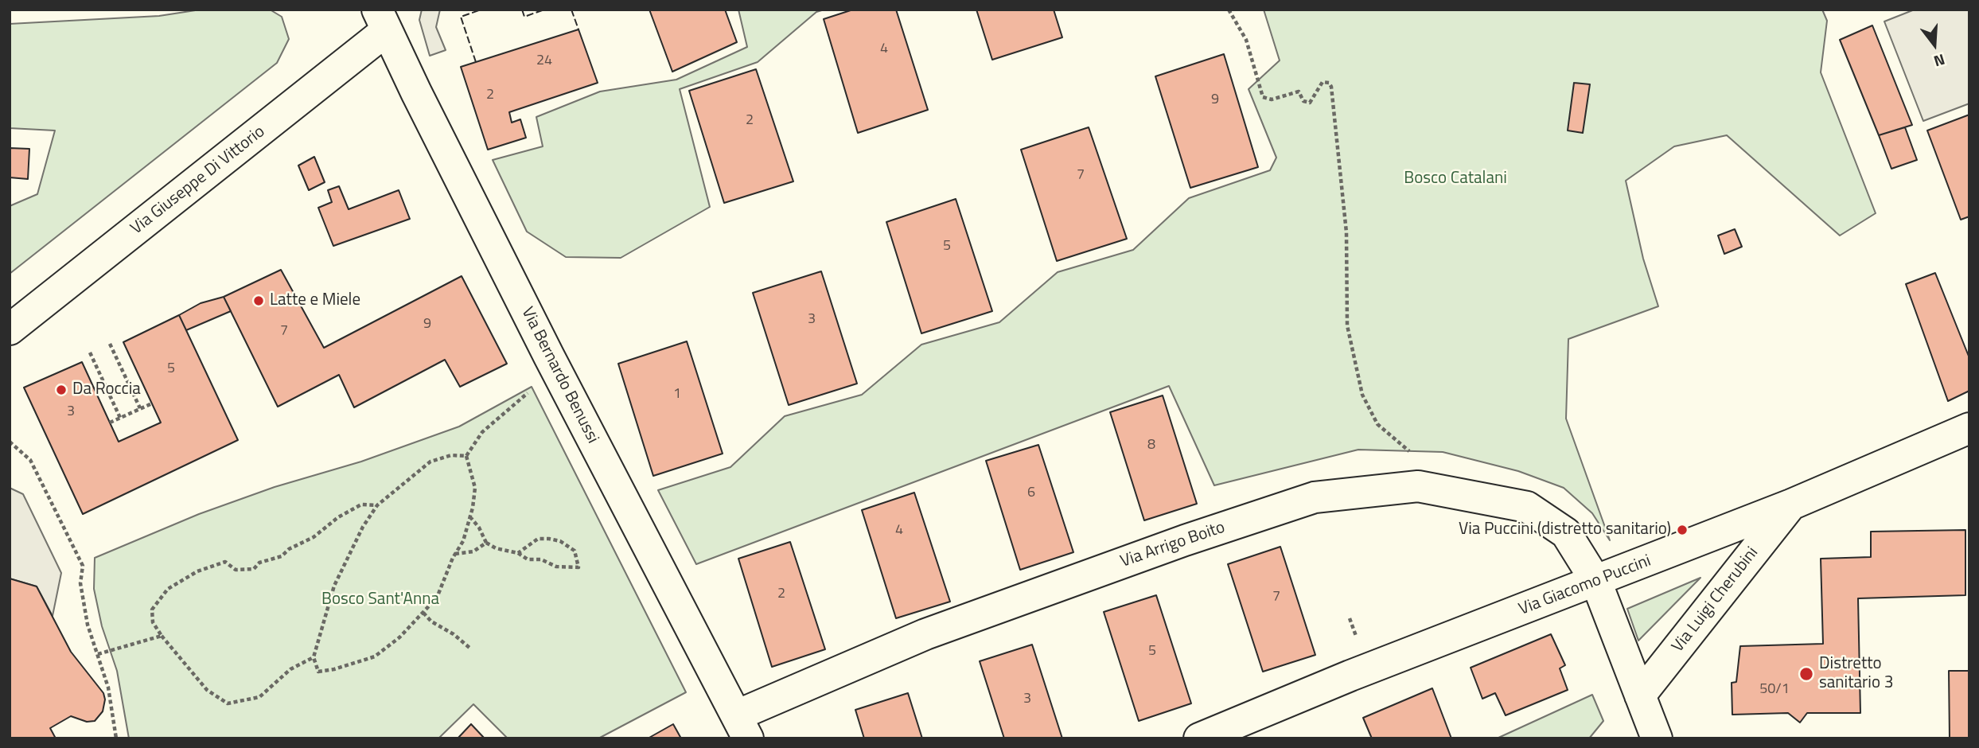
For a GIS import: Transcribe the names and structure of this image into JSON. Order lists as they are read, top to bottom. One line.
{"streets":{"street":["Via Giuseppe Di Vittorio","Via Bernardo Benussi","Via Arrigo Boito","Via Giacomo Puccini","Via Luigi Cherubini"]},"crossings":[["Via Giuseppe Di Vittorio","Via Bernardo Benussi"],["Via Bernardo Benussi","Via Arrigo Boito"],["Via Arrigo Boito","Via Giacomo Puccini"],["Via Giacomo Puccini","Via Luigi Cherubini"]],"parks":["Bosco Catalani","Bosco Sant'Anna"],"places":["Latte e Miele","Da Roccia","Via Puccini (distretto sanitario)","Distretto sanitario 3"],"house_numbers":["4","24","2","9","2","7","5","3","9","7","5","1","3","8","6","4","2","7","5","50/1","3"],"north":"bottom"}
